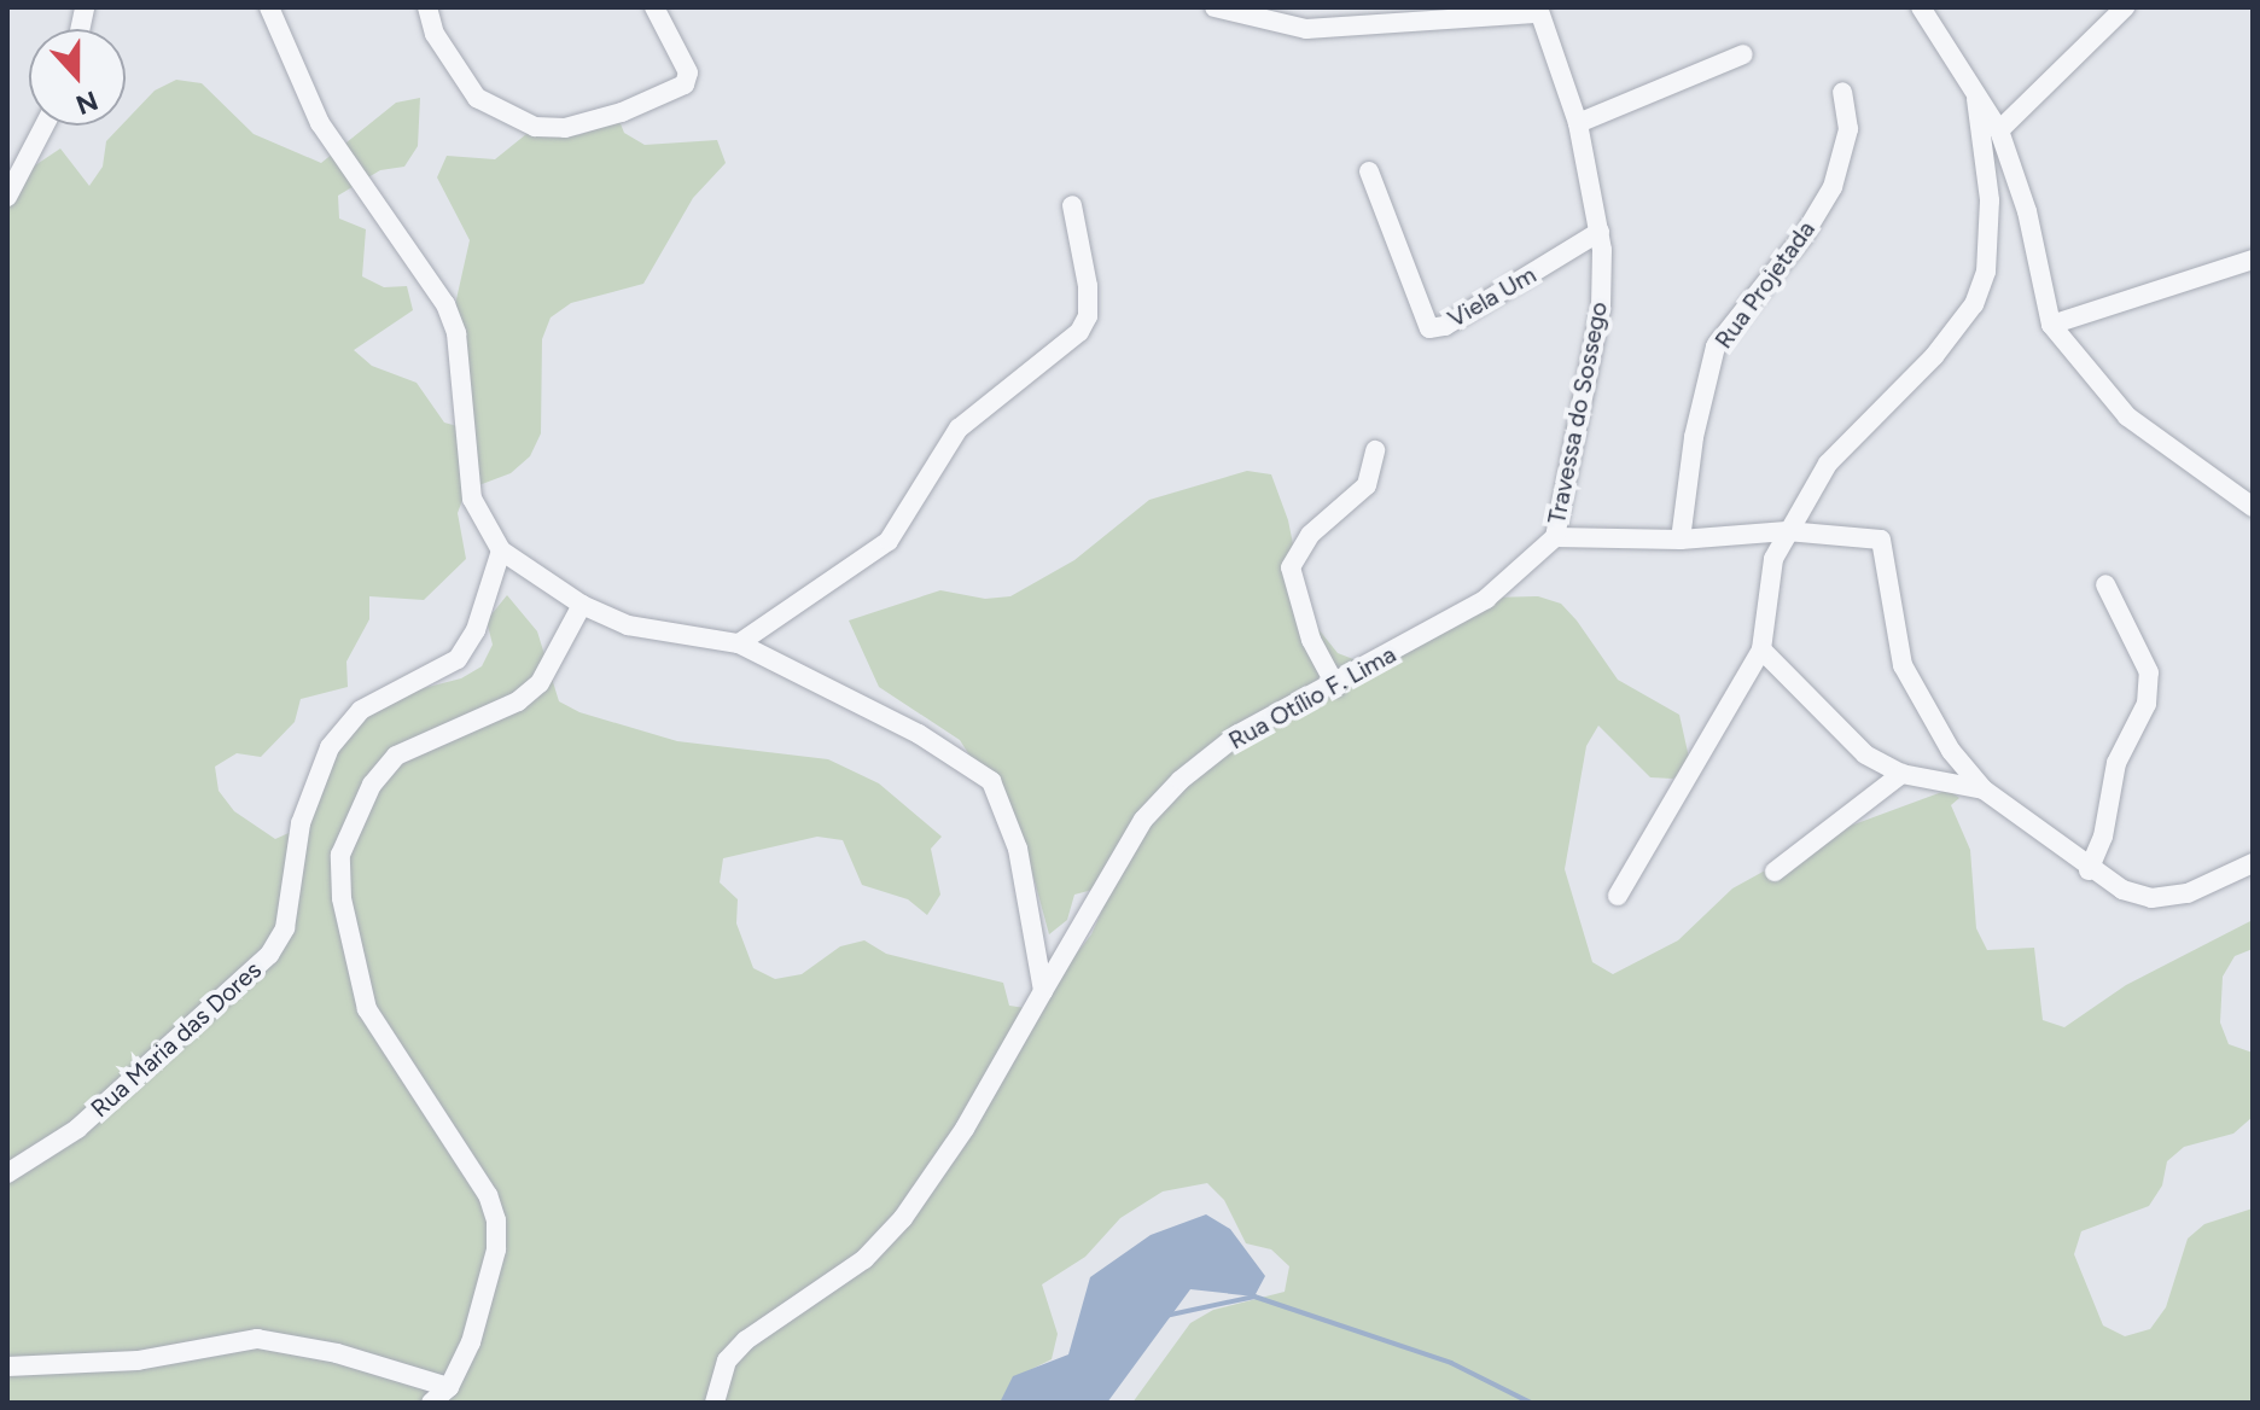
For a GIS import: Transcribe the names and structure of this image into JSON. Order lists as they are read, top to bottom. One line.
{"streets":{"street":["Rua Projetada","Viela Um","Travessa do Sossego","Rua Otílio F. Lima","Rua Maria das Dores"]},"crossings":[["Viela Um","Travessa do Sossego"],["Travessa do Sossego","Rua Otílio F. Lima"]],"north":"bottom"}
